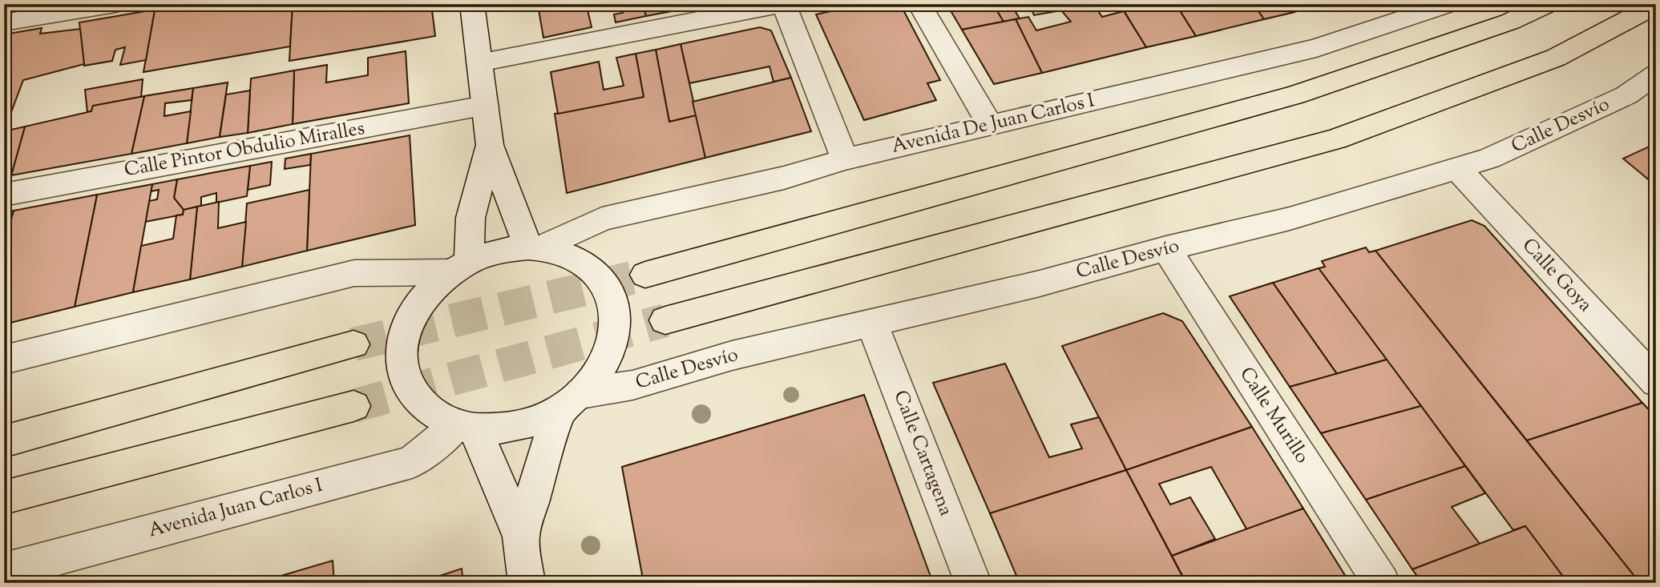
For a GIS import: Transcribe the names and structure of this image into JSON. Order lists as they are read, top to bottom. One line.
{"streets":{"street":["Avenida De Juan Carlos I","Calle Desvío","Calle Pintor Obdulio Miralles","Calle Goya","Calle Murillo","Calle Cartagena","Avenida Juan Carlos I"]},"crossings":[["Avenida De Juan Carlos I","Calle Desvío"],["Avenida De Juan Carlos I","Avenida Juan Carlos I"],["Calle Desvío","Calle Goya"],["Calle Desvío","Calle Murillo"],["Calle Desvío","Calle Cartagena"],["Calle Desvío","Avenida Juan Carlos I"]]}
